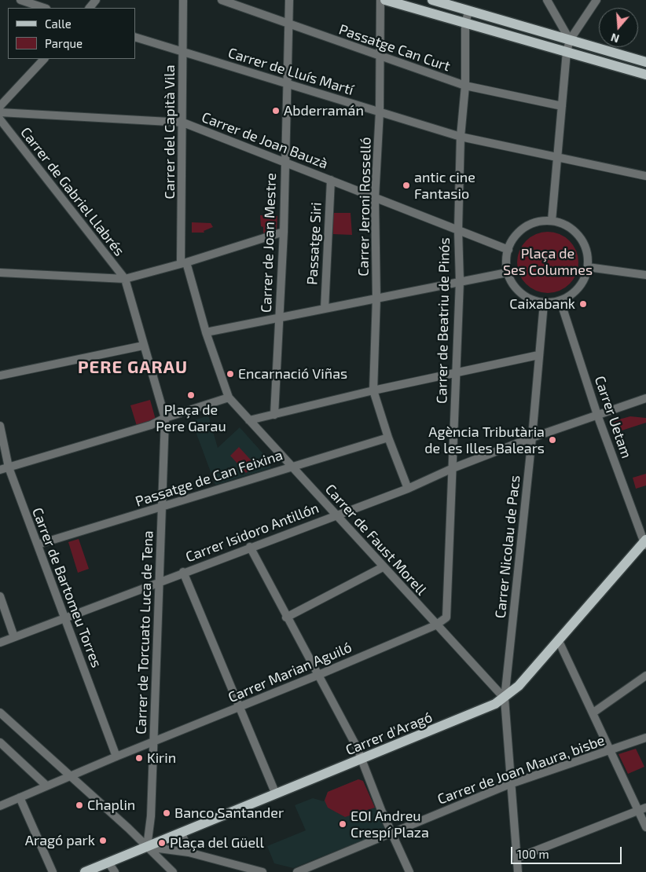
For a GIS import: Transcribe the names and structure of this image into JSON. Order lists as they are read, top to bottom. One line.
{"streets":{"main road":["Carrer d'Aragó"],"street":["Passatge Can Curt","Carrer de Lluís Martí","Carrer del Capità Vila","Carrer de Joan Bauzà","Carrer de Gabriel Llabrés","Carrer Jeroni Rosselló","Carrer de Joan Mestre","Passatge Siri","Carrer de Beatriu de Pinós","Carrer Uetam","Passatge de Can Feixina","Carrer Isidoro Antillón","Carrer de Faust Morell","Carrer Nicolau de Pacs","Carrer de Bartomeu Torres","Carrer de Torcuato Luca de Tena","Carrer Marian Aguiló","Carrer de Joan Maura, bisbe"]},"crossings":[["Passatge Can Curt","Carrer Jeroni Rosselló"],["Passatge Can Curt","Carrer de Joan Mestre"],["Passatge Can Curt","Carrer de Beatriu de Pinós"],["Carrer de Lluís Martí","Carrer del Capità Vila"],["Carrer de Lluís Martí","Carrer Jeroni Rosselló"],["Carrer de Lluís Martí","Carrer de Joan Mestre"],["Carrer de Lluís Martí","Carrer de Beatriu de Pinós"],["Carrer del Capità Vila","Carrer de Joan Bauzà"],["Carrer de Joan Bauzà","Carrer Jeroni Rosselló"],["Carrer de Joan Bauzà","Carrer de Joan Mestre"],["Carrer de Joan Bauzà","Passatge Siri"],["Carrer de Joan Bauzà","Carrer de Beatriu de Pinós"],["Carrer de Joan Bauzà","Carrer Uetam"],["Carrer de Joan Bauzà","Carrer Nicolau de Pacs"],["Carrer de Beatriu de Pinós","Carrer Isidoro Antillón"],["Carrer de Beatriu de Pinós","Carrer de Faust Morell"],["Carrer de Beatriu de Pinós","Carrer Marian Aguiló"],["Carrer Uetam","Carrer Isidoro Antillón"],["Carrer Uetam","Carrer Nicolau de Pacs"],["Carrer Uetam","Carrer d'Aragó"],["Passatge de Can Feixina","Carrer de Faust Morell"],["Passatge de Can Feixina","Carrer de Bartomeu Torres"],["Passatge de Can Feixina","Carrer de Torcuato Luca de Tena"],["Carrer Isidoro Antillón","Carrer de Faust Morell"],["Carrer Isidoro Antillón","Carrer Nicolau de Pacs"],["Carrer Isidoro Antillón","Carrer de Bartomeu Torres"],["Carrer Isidoro Antillón","Carrer de Torcuato Luca de Tena"],["Carrer de Faust Morell","Carrer Nicolau de Pacs"],["Carrer de Faust Morell","Carrer Marian Aguiló"],["Carrer de Faust Morell","Carrer d'Aragó"],["Carrer Nicolau de Pacs","Carrer d'Aragó"],["Carrer Nicolau de Pacs","Carrer de Joan Maura, bisbe"],["Carrer de Bartomeu Torres","Carrer Marian Aguiló"],["Carrer de Torcuato Luca de Tena","Carrer Marian Aguiló"],["Carrer de Torcuato Luca de Tena","Carrer d'Aragó"]],"districts":["PERE GARAU"],"parks":["Plaça de Ses Columnes"],"places":["Abderramán","antic cine Fantasio","Caixabank","Encarnació Viñas","Plaça de Pere Garau","Agència Tributària de les Illes Balears","Kirin","Chaplin","Banco Santander","EOI Andreu Crespí Plaza","Aragó park","Plaça del Güell"],"legend":["Calle","Parque"],"scale_bar":"100 m","north":"bottom"}
